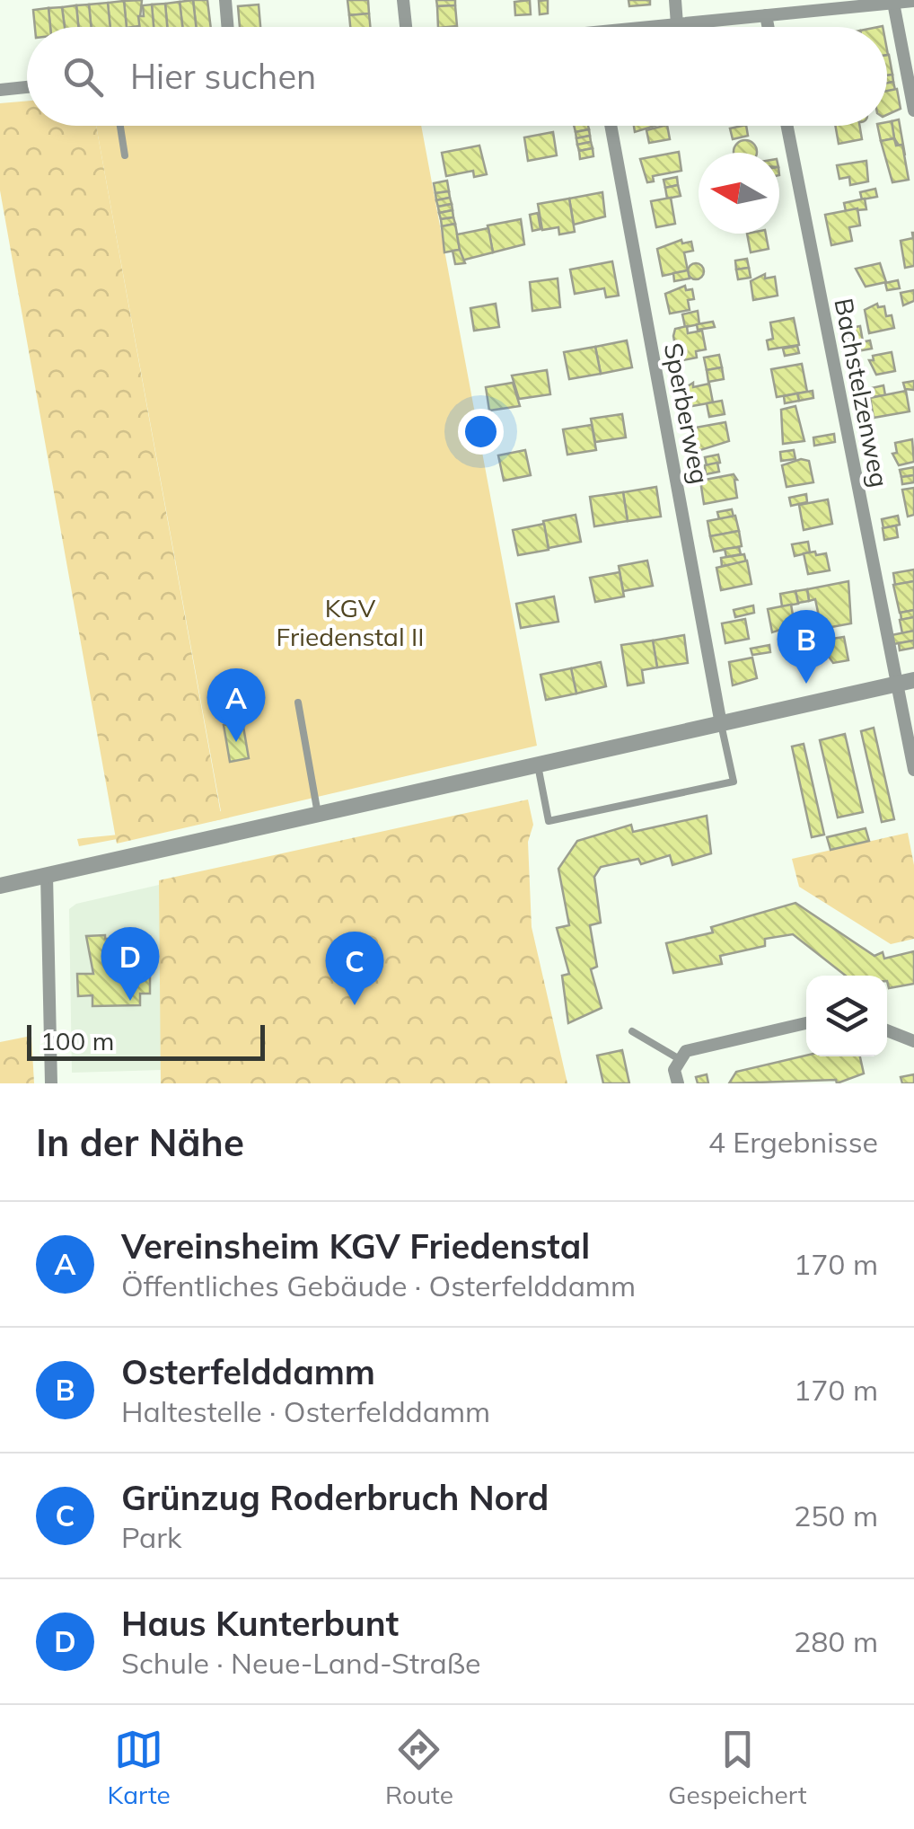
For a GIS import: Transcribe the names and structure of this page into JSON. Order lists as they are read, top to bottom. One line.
{"streets":{"street":["Bachstelzenweg","Sperberweg"]},"parks":["KGV Friedenstal II"],"scale_bar":"100 m","north":"left","page":{"search":"Hier suchen","pins":["B","A","D","C"],"scale":"100 m","heading":["In der Nähe","4 Ergebnisse"],"list":[{"mark":"A","name":"Vereinsheim KGV Friedenstal","note":"Öffentliches Gebäude · Osterfelddamm","value":"170 m"},{"mark":"B","name":"Osterfelddamm","note":"Haltestelle · Osterfelddamm","value":"170 m"},{"mark":"C","name":"Grünzug Roderbruch Nord","note":"Park","value":"250 m"},{"mark":"D","name":"Haus Kunterbunt","note":"Schule · Neue-Land-Straße","value":"280 m"}],"nav":["Karte","Route","Gespeichert"]}}
